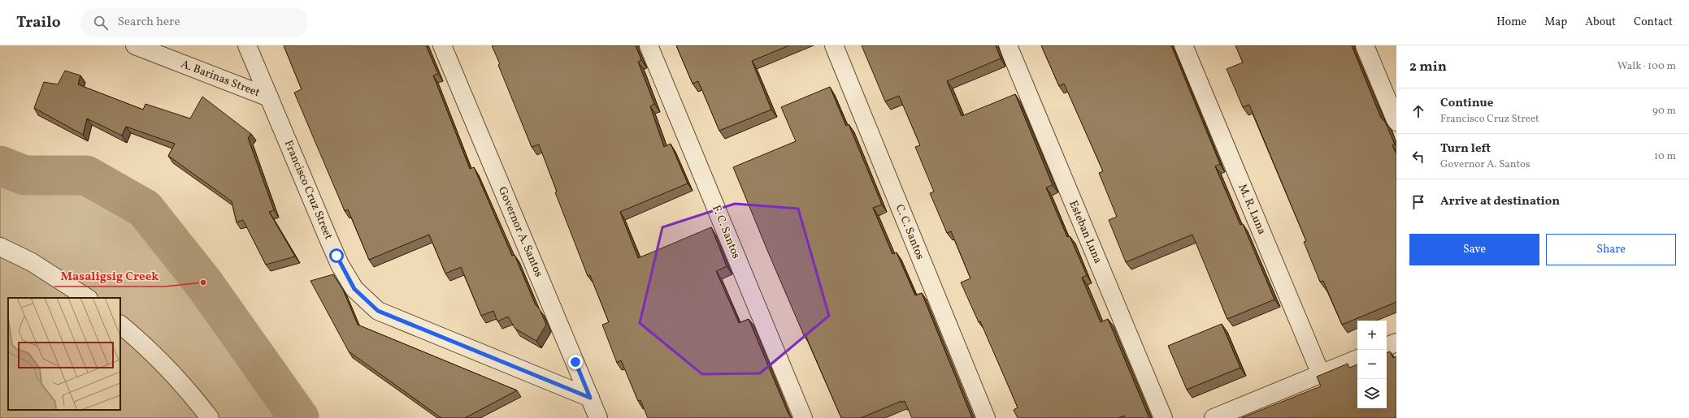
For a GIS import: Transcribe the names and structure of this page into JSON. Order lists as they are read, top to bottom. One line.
{"streets":{"street":["A. Barinas Street","Francisco Cruz Street","M. R. Luna","Governor A. Santos","F. C. Santos","C. C. Santos","Esteban Luna"]},"crossings":[["A. Barinas Street","Francisco Cruz Street"],["Francisco Cruz Street","Governor A. Santos"]],"places":["Masaligsig Creek"],"page":{"header":"Trailo","search":"Search here","nav":["Home","Map","About","Contact"],"heading":["2 min","Walk · 100 m"],"list":[["Continue","Francisco Cruz Street","90 m"],["Turn left","Governor A. Santos","10 m"],"Arrive at destination"],"buttons":["Save","Share"],"map_buttons":["+","−"]}}
